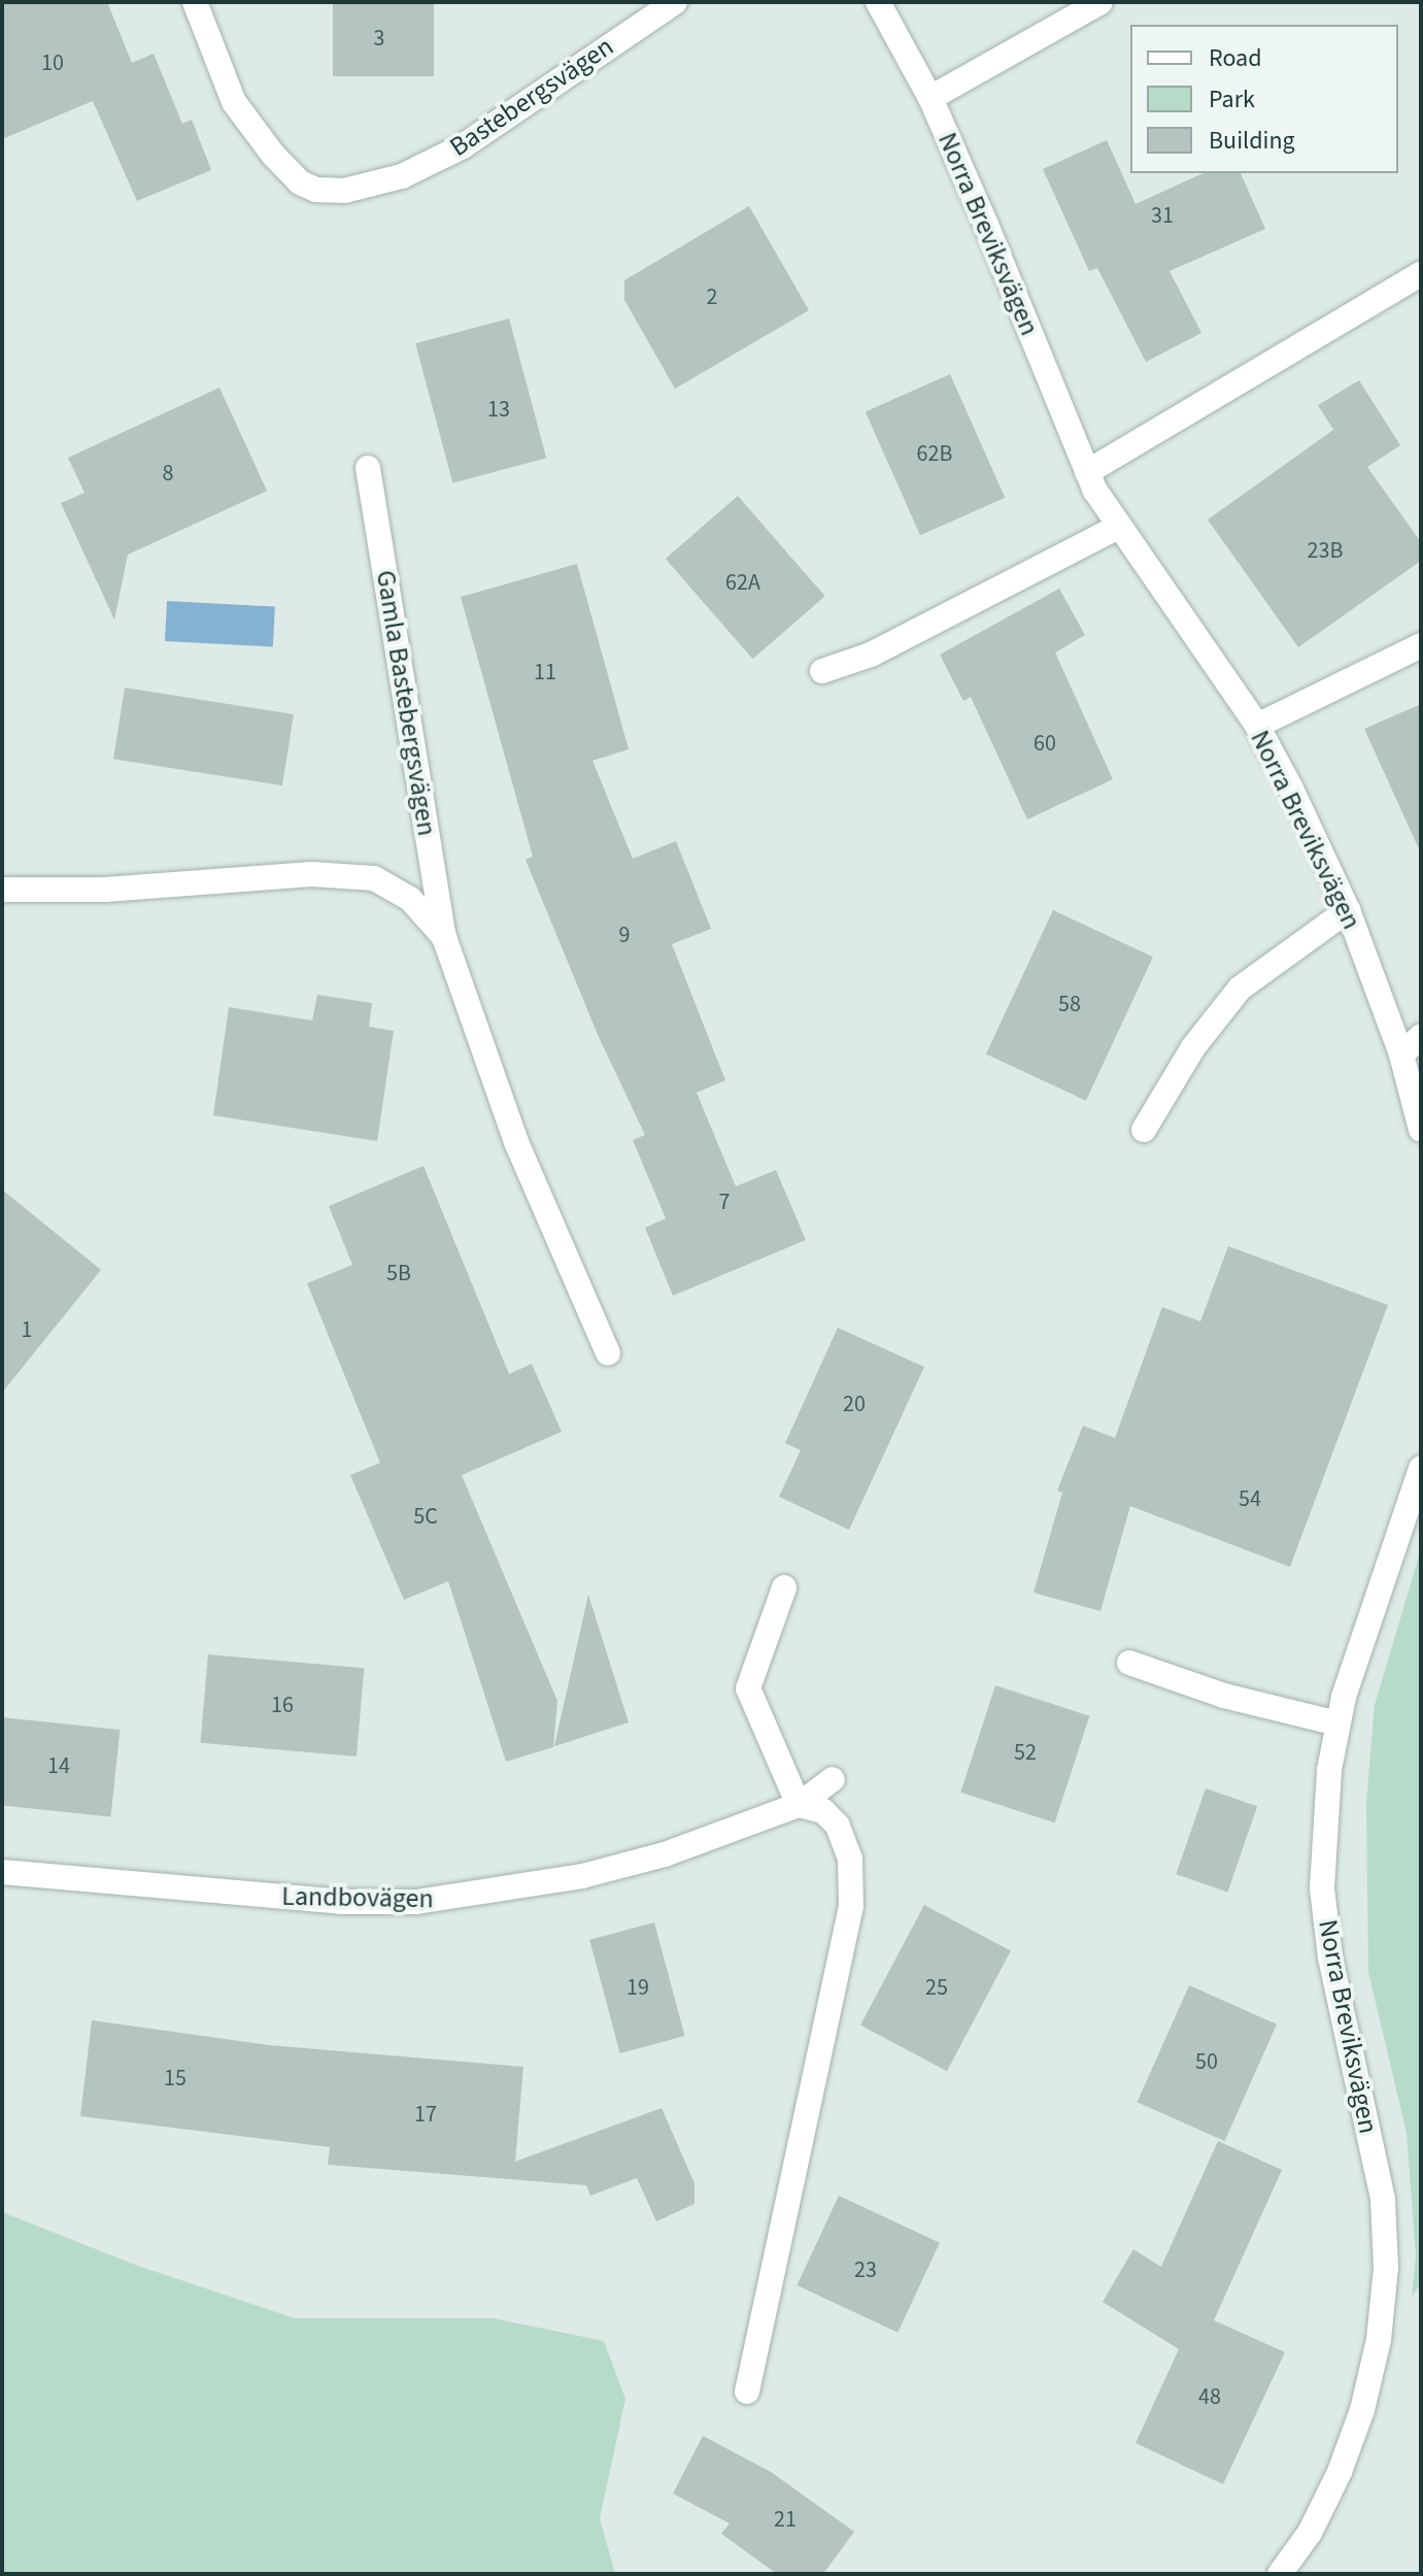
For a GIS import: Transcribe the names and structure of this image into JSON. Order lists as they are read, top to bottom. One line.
{"streets":{"street":["Bastebergsvägen","Norra Breviksvägen","Gamla Bastebergsvägen","Landbovägen"]},"house_numbers":["3","10","31","2","13","62B","8","23B","62A","11","60","9","58","7","5B","1","20","54","5C","16","52","14","19","25","50","15","17","23","48","21"],"legend":["Road","Park","Building"]}
